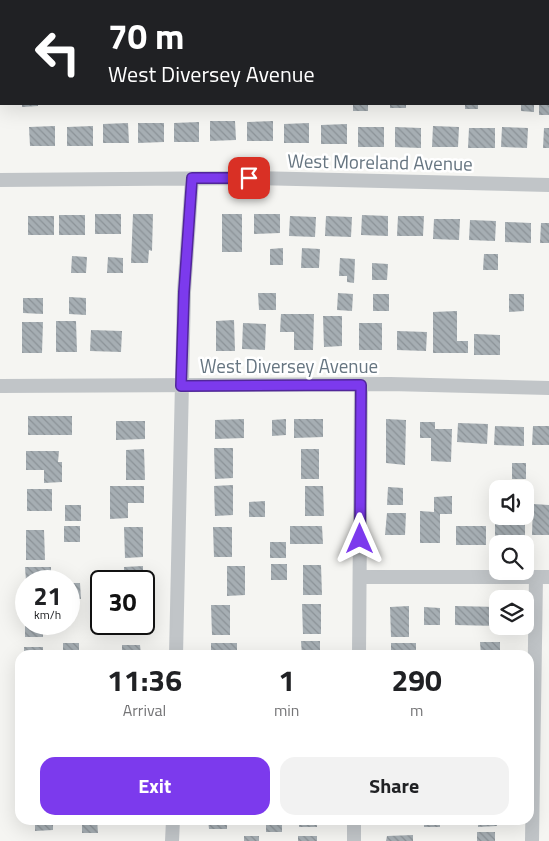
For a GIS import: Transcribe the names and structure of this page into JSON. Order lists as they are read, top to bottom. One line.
{"streets":{"street":["West Moreland Avenue","West Diversey Avenue"]},"page":{"turn":["70 m","West Diversey Avenue"],"speed":"21 km/h","limit":"30","eta":["11:36","Arrival","1","min","290","m"],"buttons":["Exit","Share"]}}
